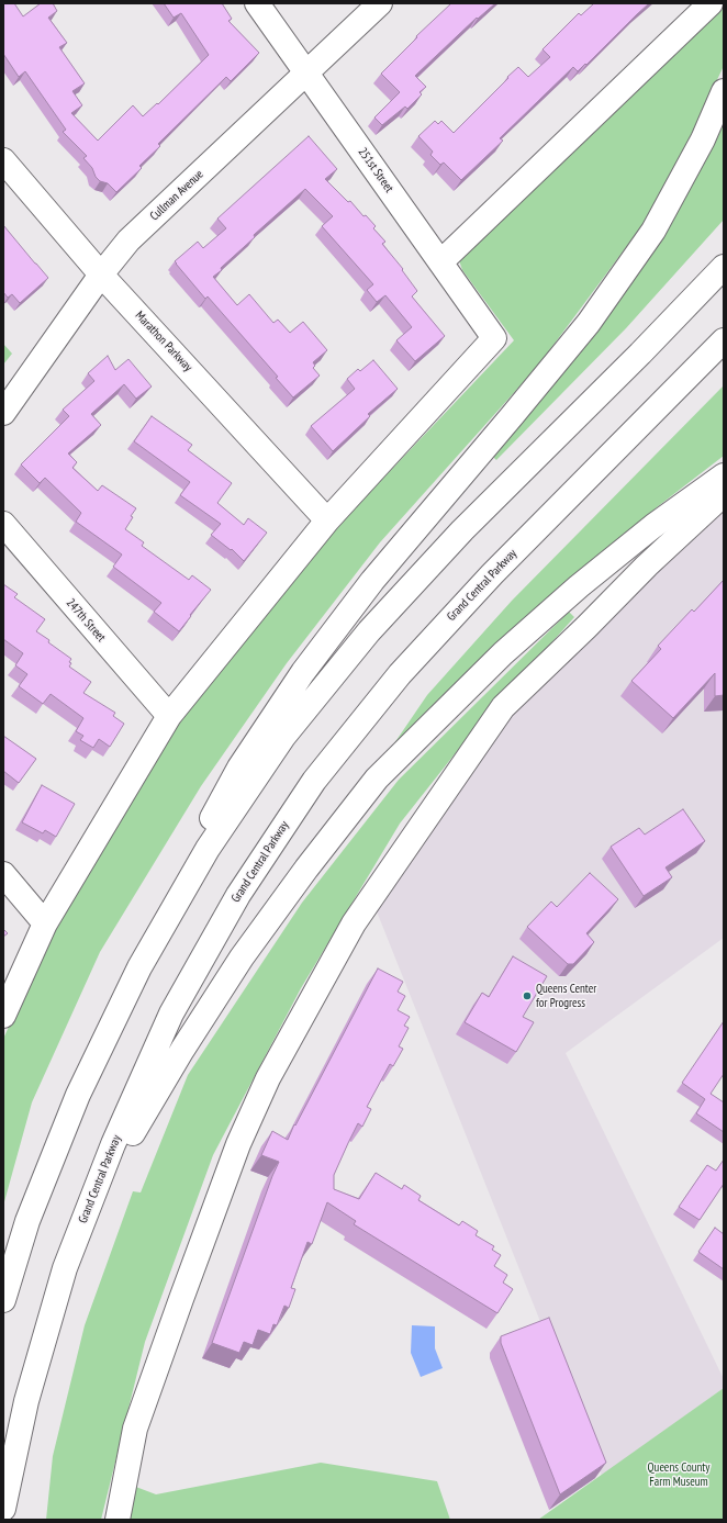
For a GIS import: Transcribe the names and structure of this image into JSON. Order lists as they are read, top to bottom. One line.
{"streets":{"main road":["251st Street","Cullman Avenue","Marathon Parkway","Grand Central Parkway","247th Street"]},"crossings":[["251st Street","Cullman Avenue"],["251st Street","Marathon Parkway"],["Cullman Avenue","Marathon Parkway"]],"parks":["Queens County Farm Museum"],"places":["Queens Center for Progress"]}
